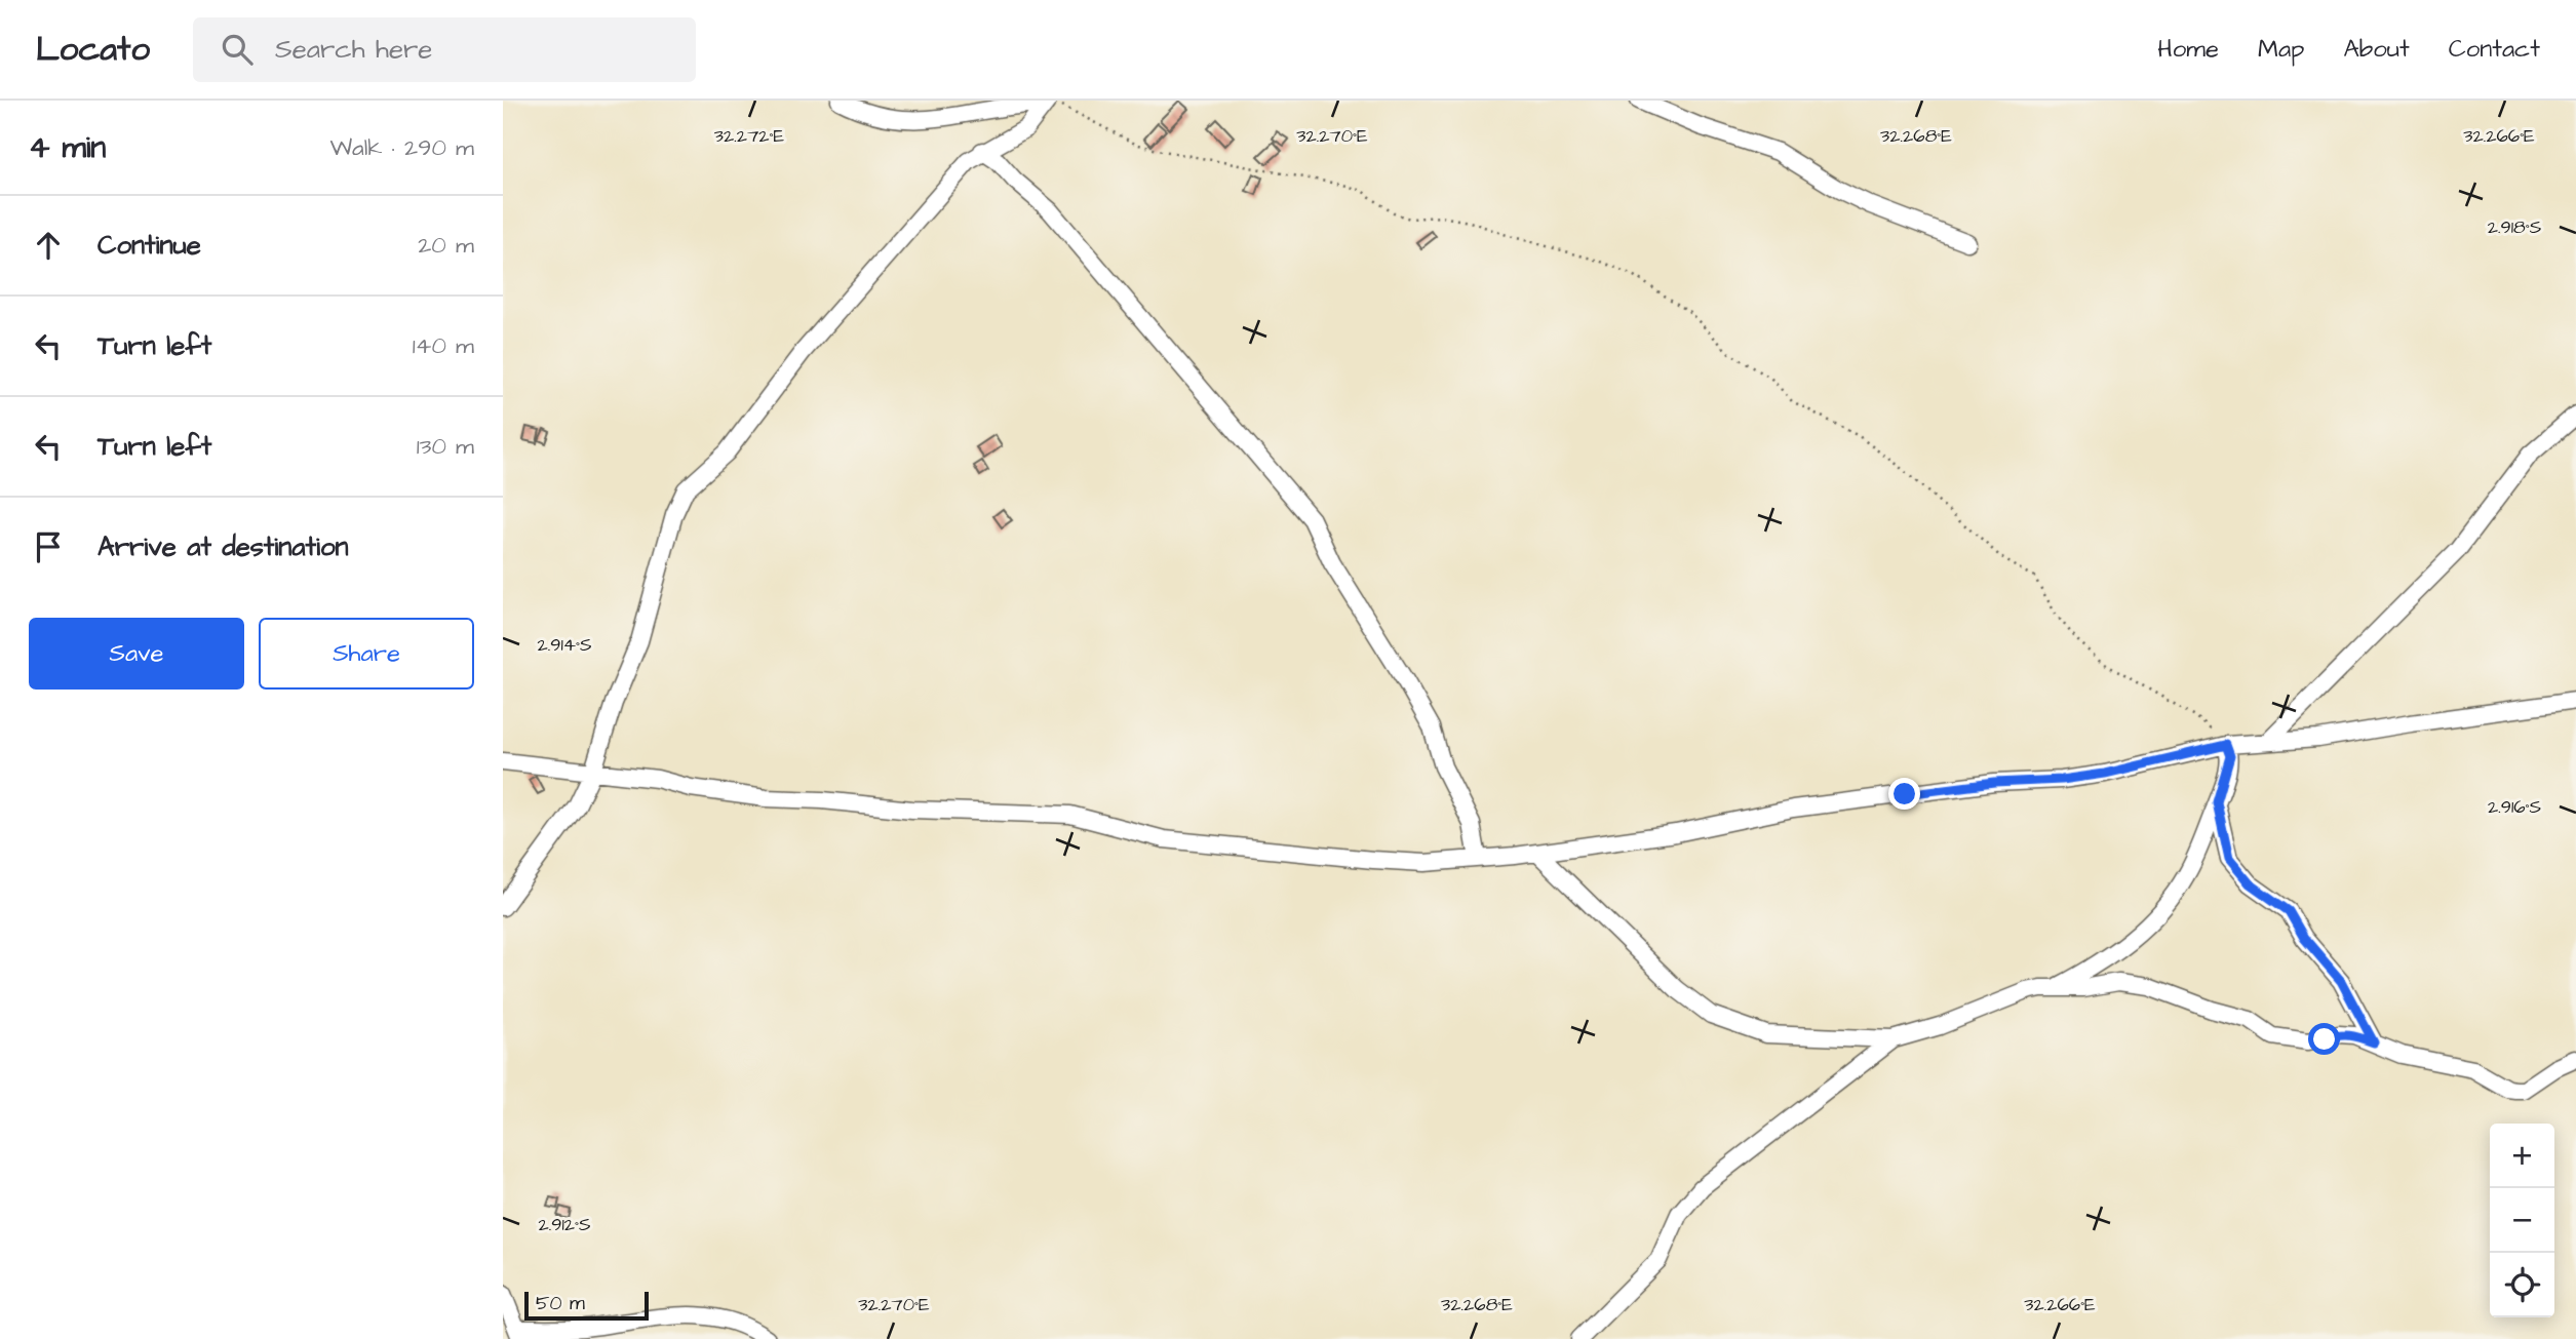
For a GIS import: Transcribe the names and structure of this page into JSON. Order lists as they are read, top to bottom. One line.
{"scale_bar":"50 m","page":{"header":"Locato","search":"Search here","nav":["Home","Map","About","Contact"],"heading":["4 min","Walk · 290 m"],"list":[["Continue","20 m"],["Turn left","140 m"],["Turn left","130 m"],"Arrive at destination"],"buttons":["Save","Share"],"map_buttons":["+","−"],"scale":"50 m"},"coordinates":["32.272°E","32.270°E","32.268°E","32.266°E","2.918°S","2.914°S","2.916°S","2.912°S"]}
